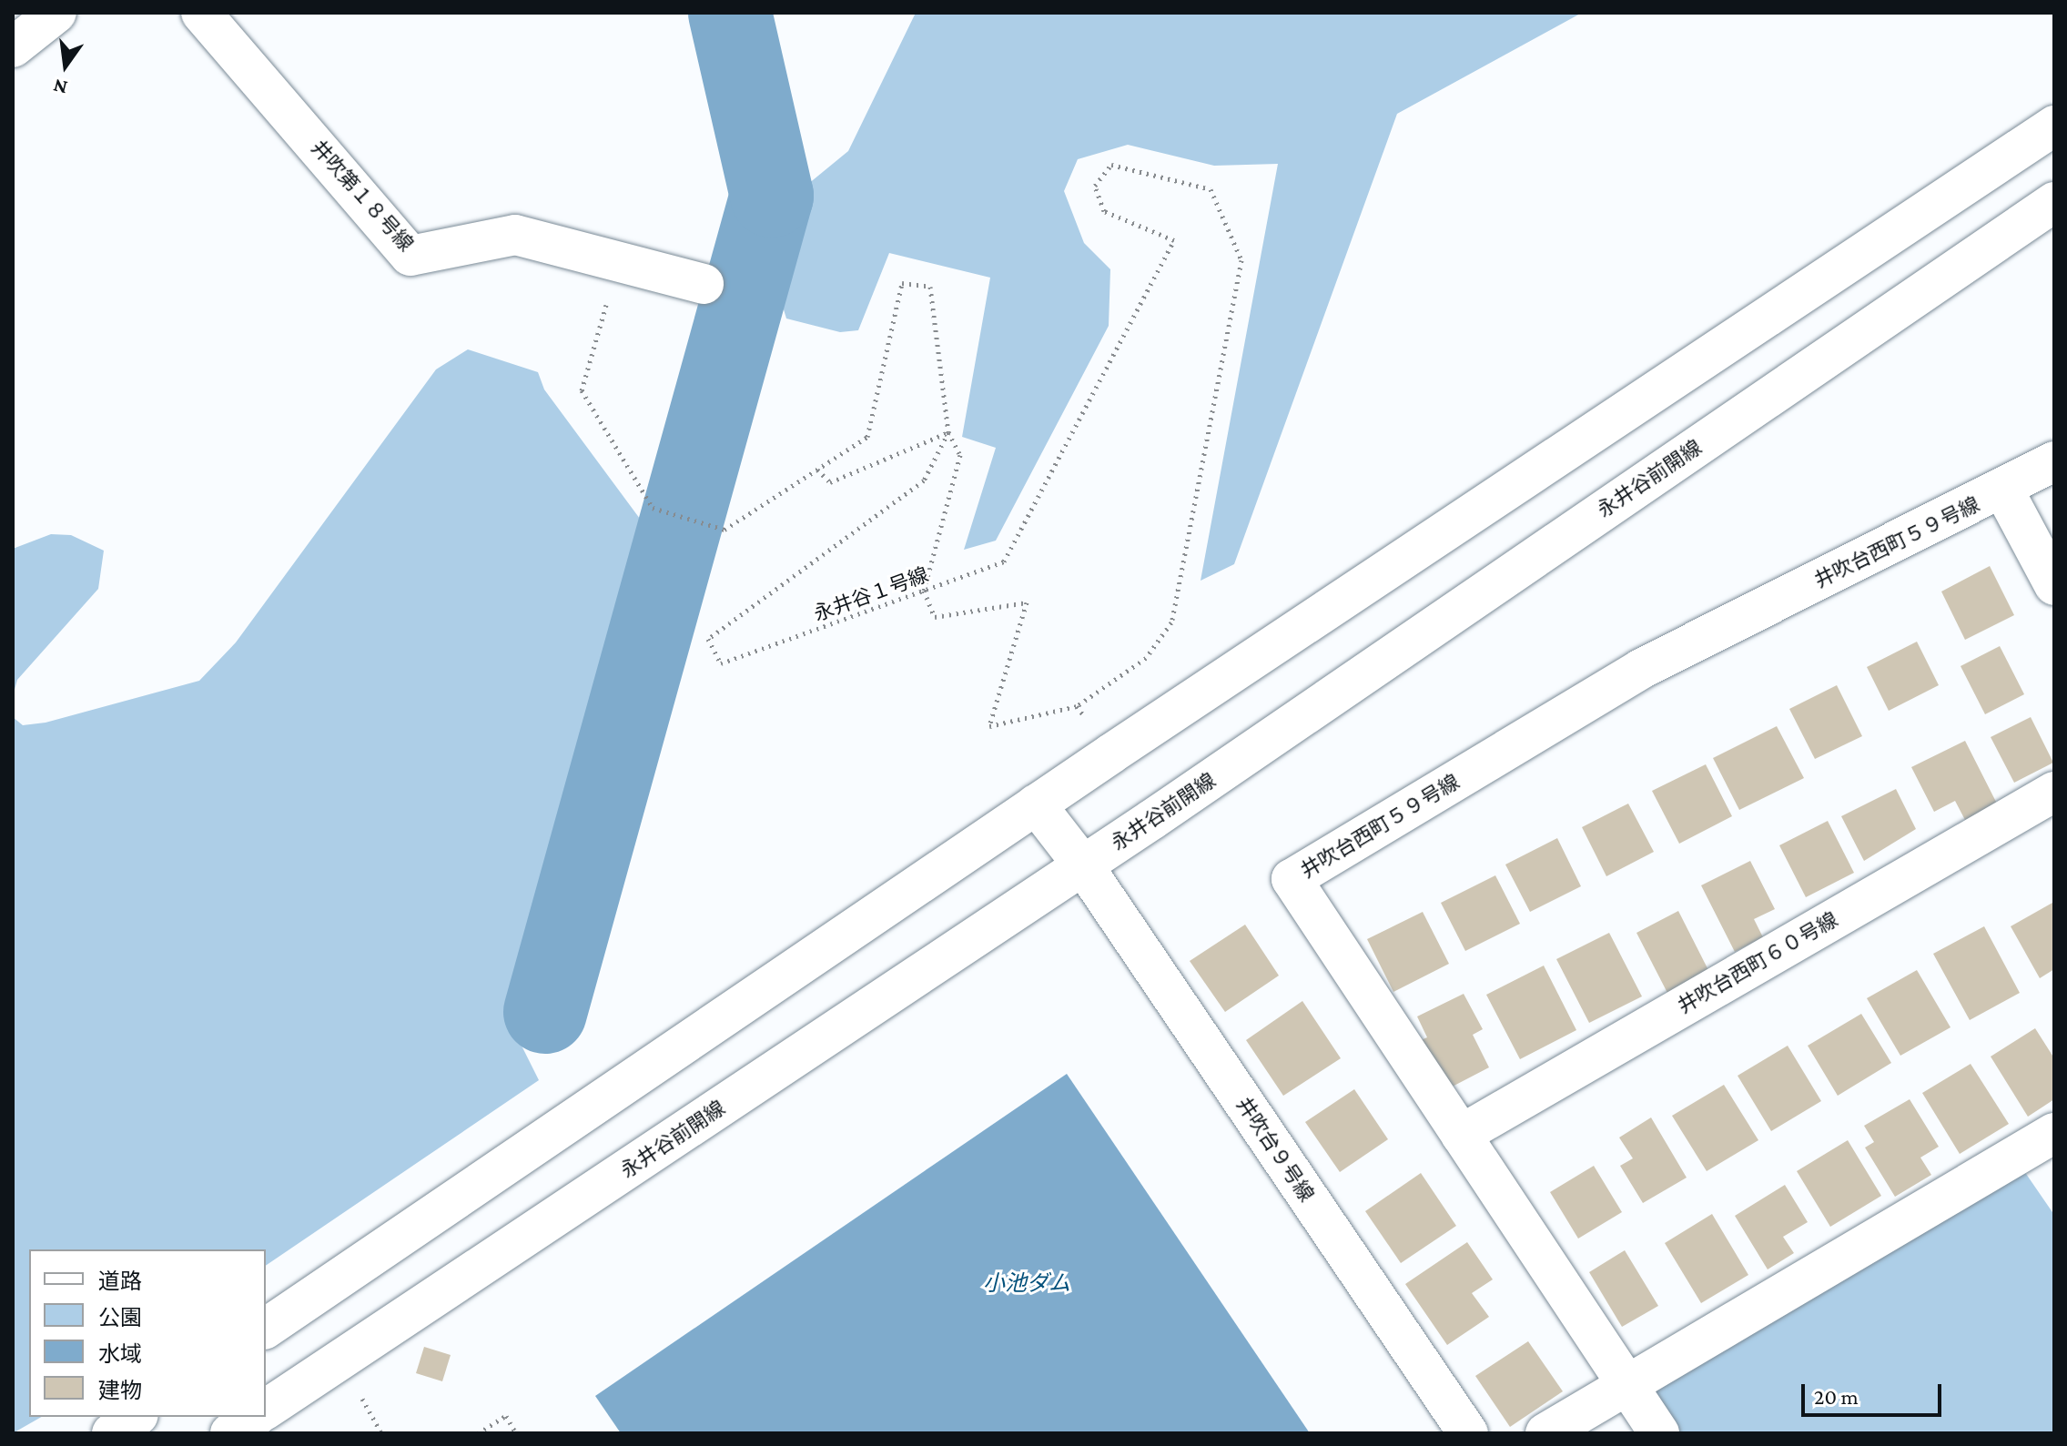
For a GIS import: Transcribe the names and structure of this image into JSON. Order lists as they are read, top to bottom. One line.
{"streets":{"street":["井吹第１８号線","永井谷前開線","井吹台西町５９号線","井吹台西町６０号線","井吹台９号線"],"path":["永井谷１号線"]},"crossings":[["永井谷前開線","井吹台９号線"],["井吹台西町５９号線","井吹台西町６０号線"]],"water":["小池ダム"],"legend":["道路","公園","水域","建物"],"scale_bar":"20 m","north":"bottom"}
